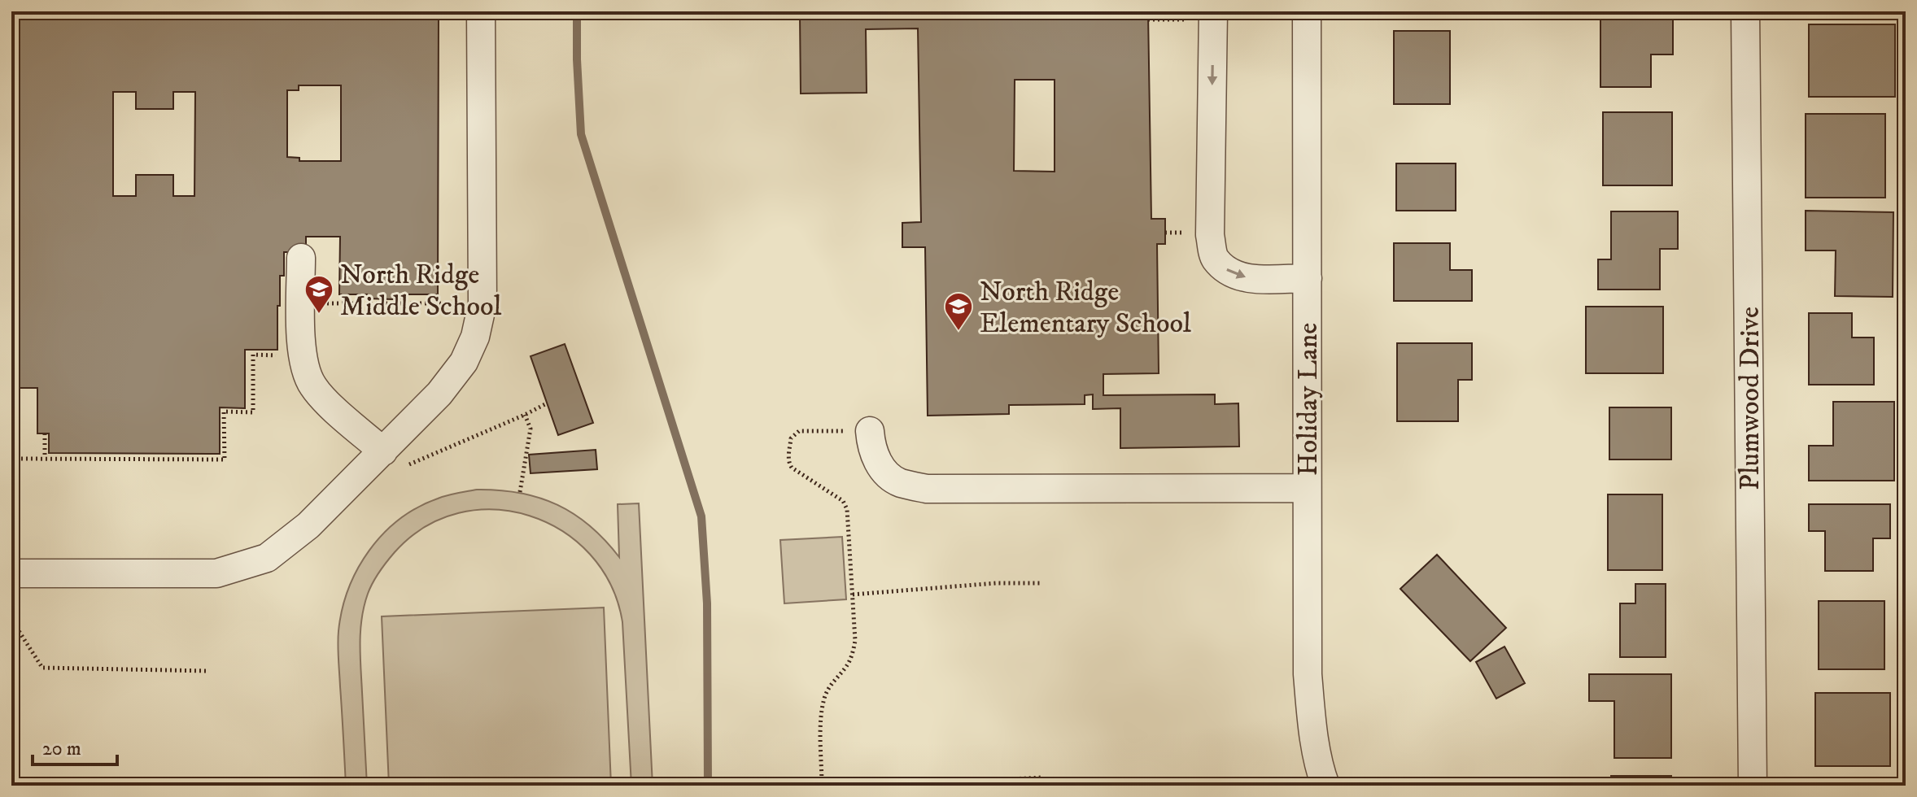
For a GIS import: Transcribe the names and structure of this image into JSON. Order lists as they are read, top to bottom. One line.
{"streets":{"street":["Plumwood Drive","Holiday Lane"]},"places":{"school or university":["North Ridge Middle School","North Ridge Elementary School"]},"scale_bar":"20 m"}
